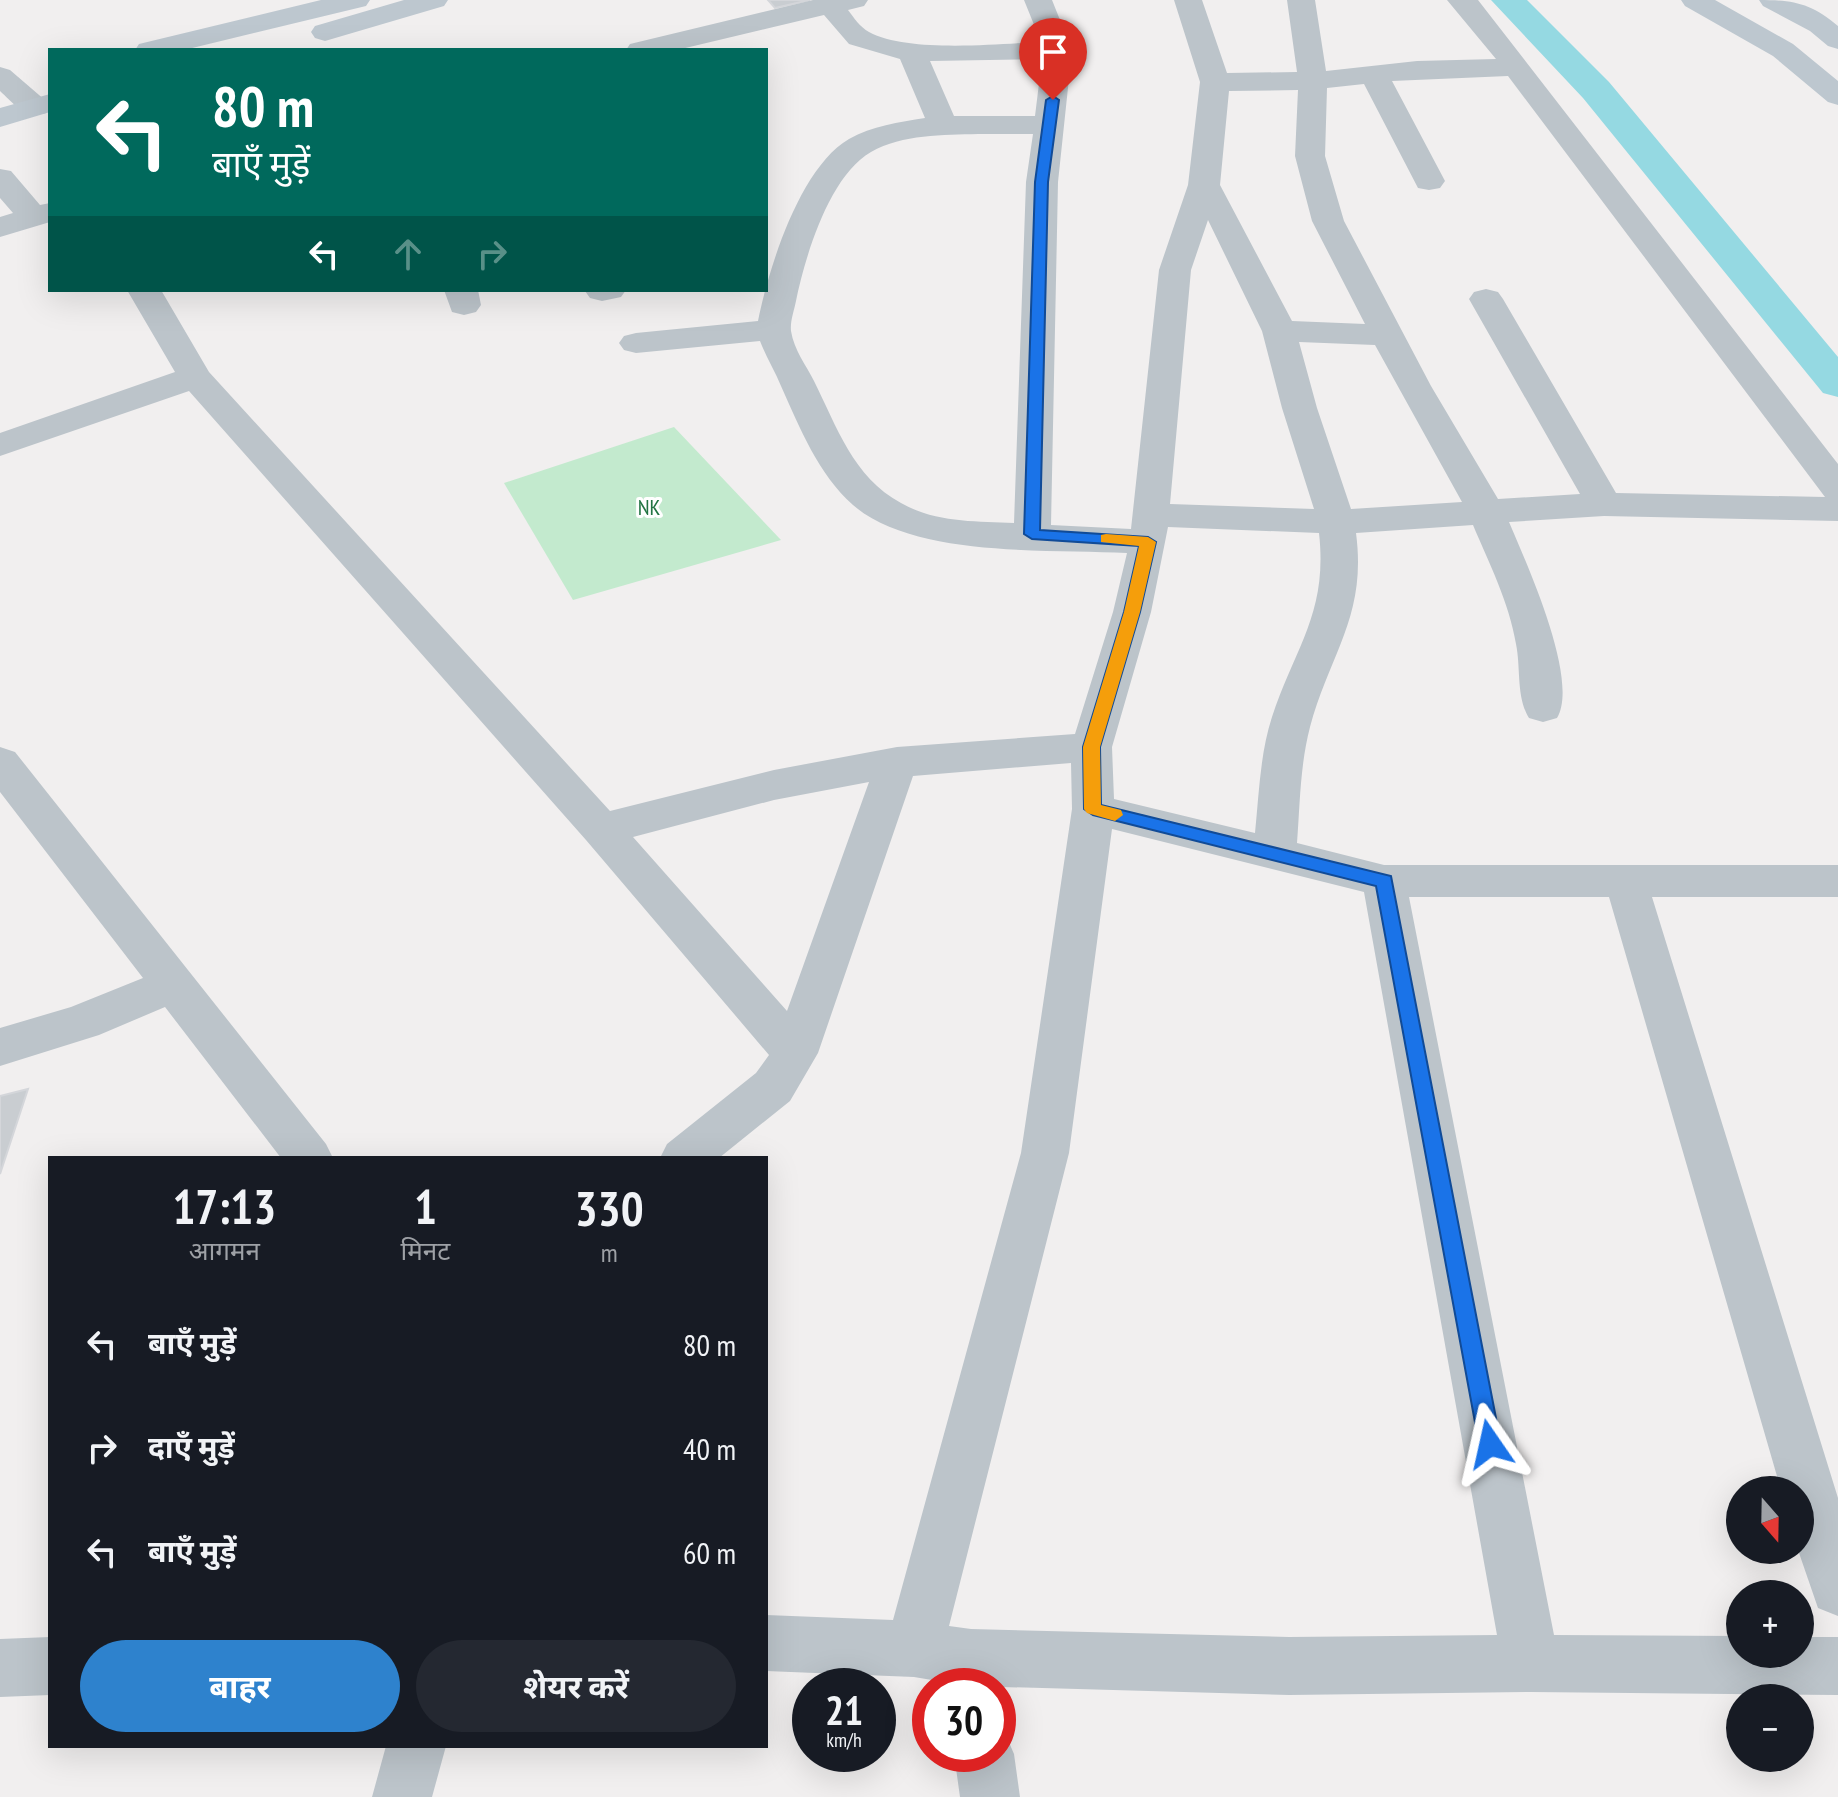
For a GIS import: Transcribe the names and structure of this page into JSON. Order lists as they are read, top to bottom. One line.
{"parks":["NK"],"north":"bottom","page":{"turn":["80 m","बाएँ मुड़ें"],"eta":["17:13","आगमन","1","मिनट","330","m"],"list":[{"name":"बाएँ मुड़ें","value":"80 m"},{"name":"दाएँ मुड़ें","value":"40 m"},{"name":"बाएँ मुड़ें","value":"60 m"}],"map_buttons":["+","−"],"buttons":["बाहर","शेयर करें"],"speed":"21 km/h","limit":"30"}}
